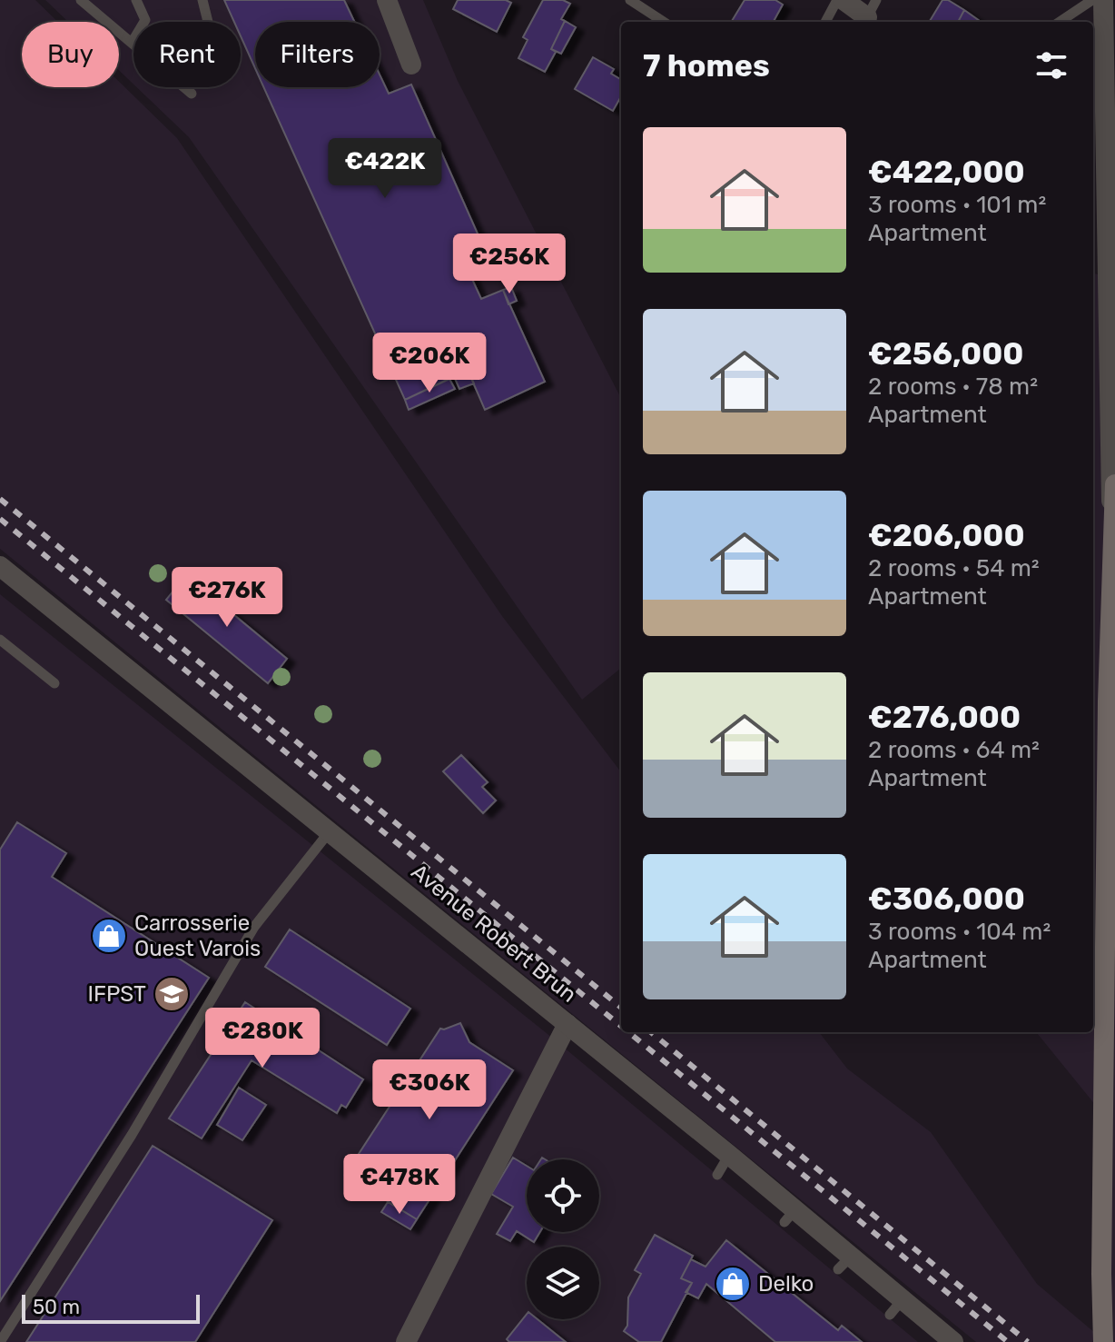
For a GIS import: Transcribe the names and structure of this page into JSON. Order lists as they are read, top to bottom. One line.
{"streets":{"street":["Avenue Robert Brun"]},"places":{"shop":["Carrosserie Ouest Varois","Delko"],"school or university":["IFPST"]},"scale_bar":"50 m","page":{"chip":["Buy","Rent","Filters"],"heading":"7 homes","list":[{"name":"€422,000","note":"3 rooms · 101 m² · Apartment"},{"name":"€256,000","note":"2 rooms · 78 m² · Apartment"},{"name":"€206,000","note":"2 rooms · 54 m² · Apartment"},{"name":"€276,000","note":"2 rooms · 64 m² · Apartment"},{"name":"€306,000","note":"3 rooms · 104 m² · Apartment"}],"price":["€422K","€256K","€206K","€276K","€280K","€306K","€478K"],"scale":"50 m"}}
